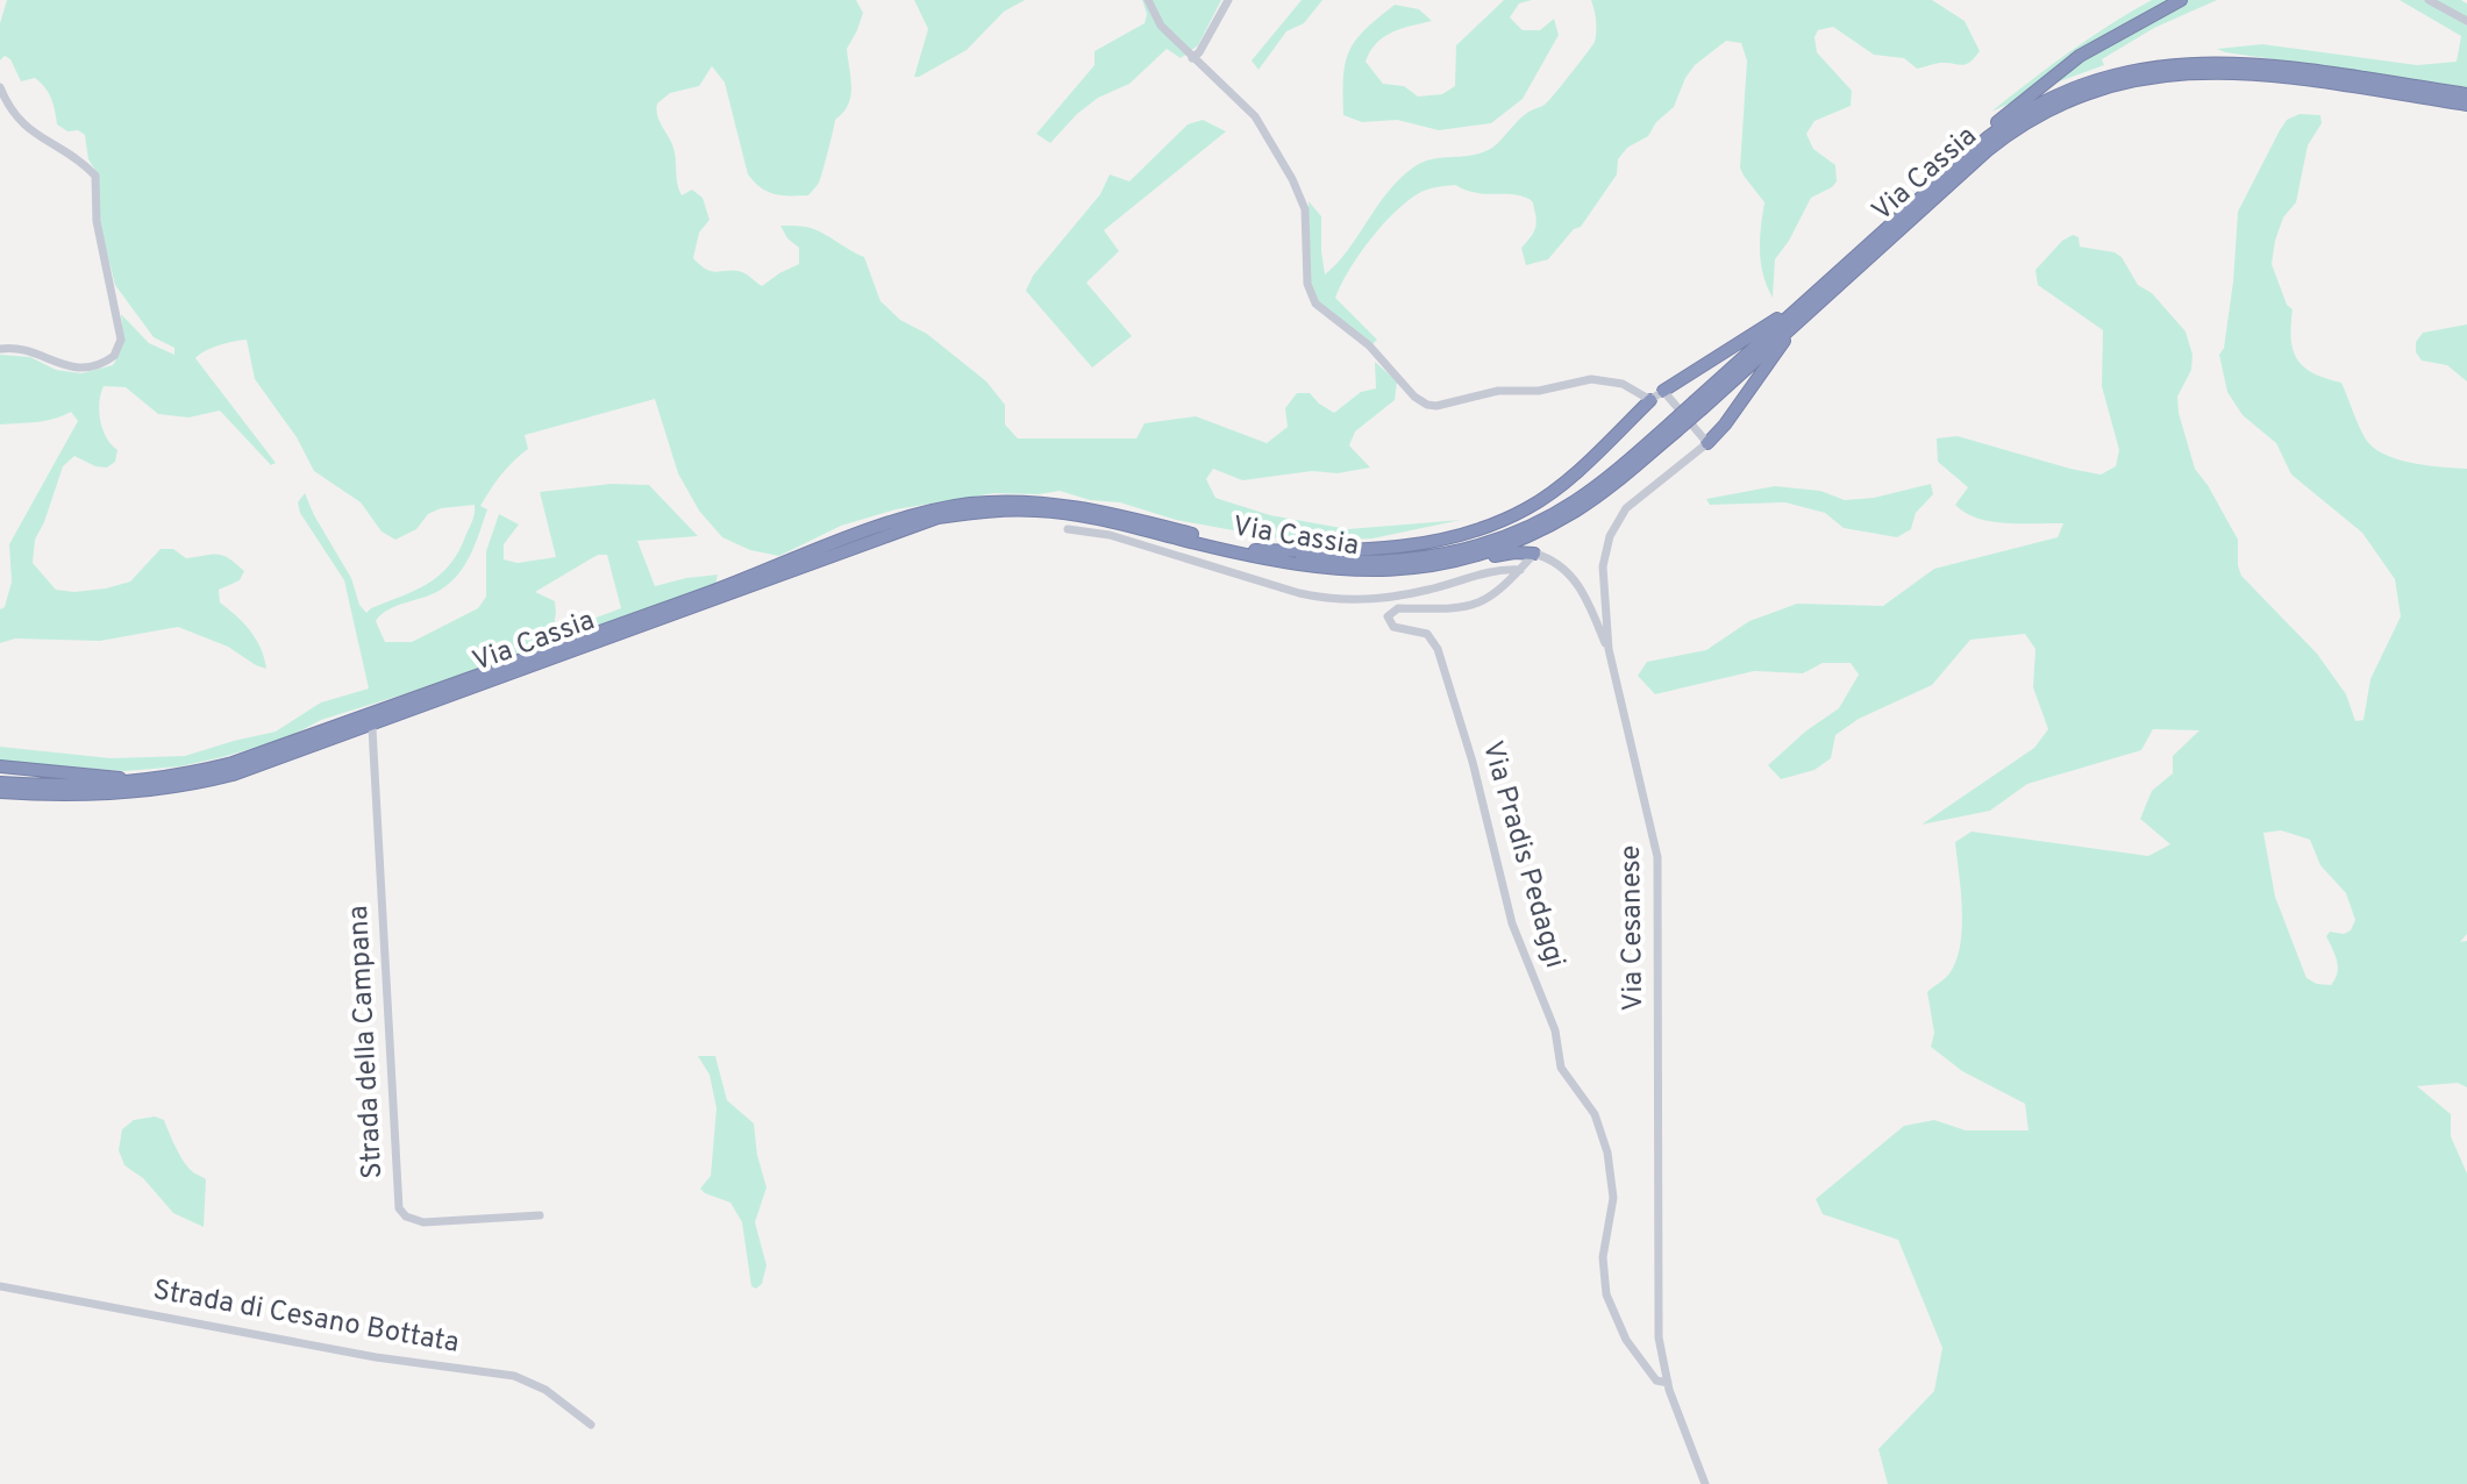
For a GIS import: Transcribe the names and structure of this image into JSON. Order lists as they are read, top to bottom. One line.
{"streets":{"highway":["Via Cassia"],"street":["Via Pradis Pedaggi","Via Cesanese","Strada della Campana","Strada di Cesano Bottata"]},"crossings":[["Via Pradis Pedaggi","Via Cesanese"]]}
